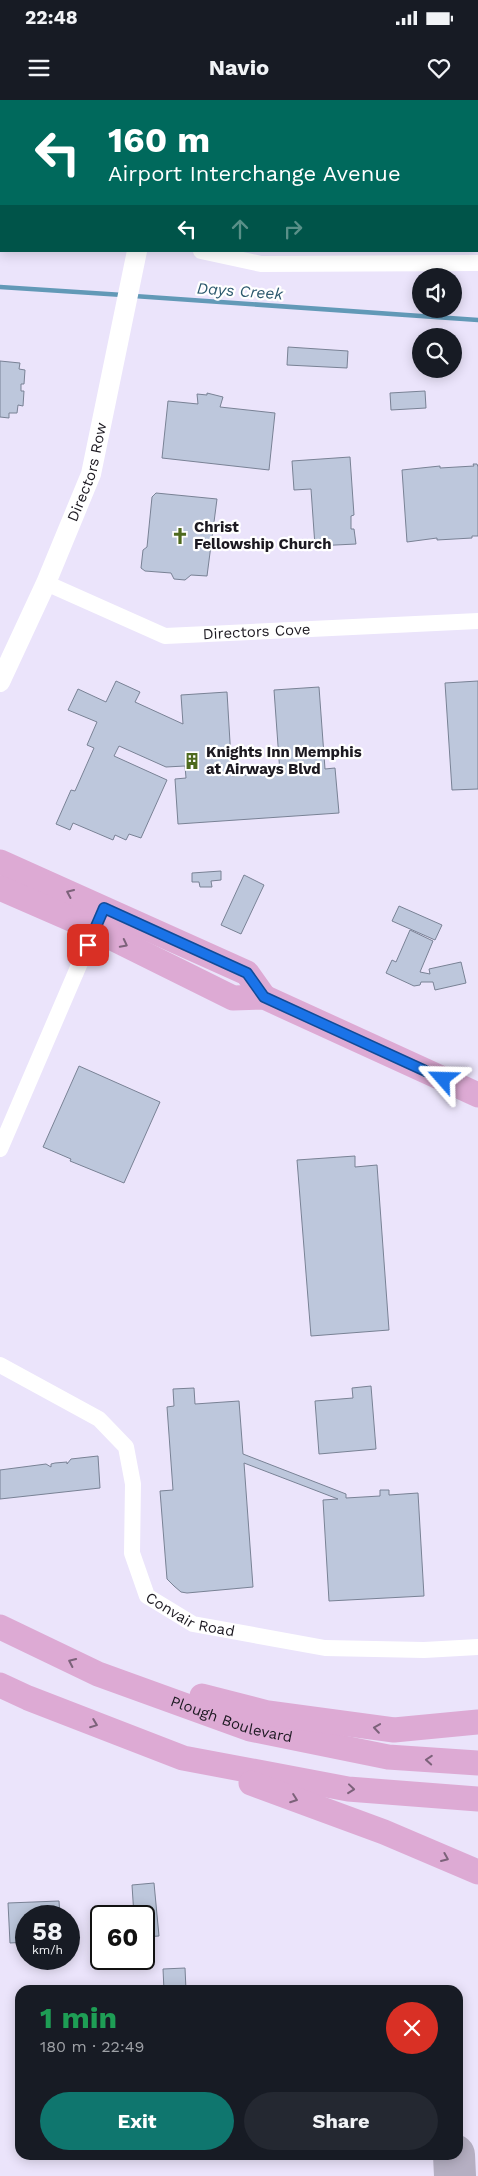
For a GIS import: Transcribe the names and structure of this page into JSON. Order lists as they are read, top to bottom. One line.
{"streets":{"main road":["Plough Boulevard"],"street":["Directors Row","Directors Cove","Convair Road"]},"crossings":[["Directors Row","Directors Cove"]],"water":["Days Creek"],"places":{"church":["Christ Fellowship Church"],"building":["Knights Inn Memphis at Airways Blvd"]},"page":{"status":"22:48","header":"Navio","turn":["160 m","Airport Interchange Avenue"],"speed":"58 km/h","limit":"60","heading":["1 min","180 m · 22:49"],"buttons":["Exit","Share"]}}
